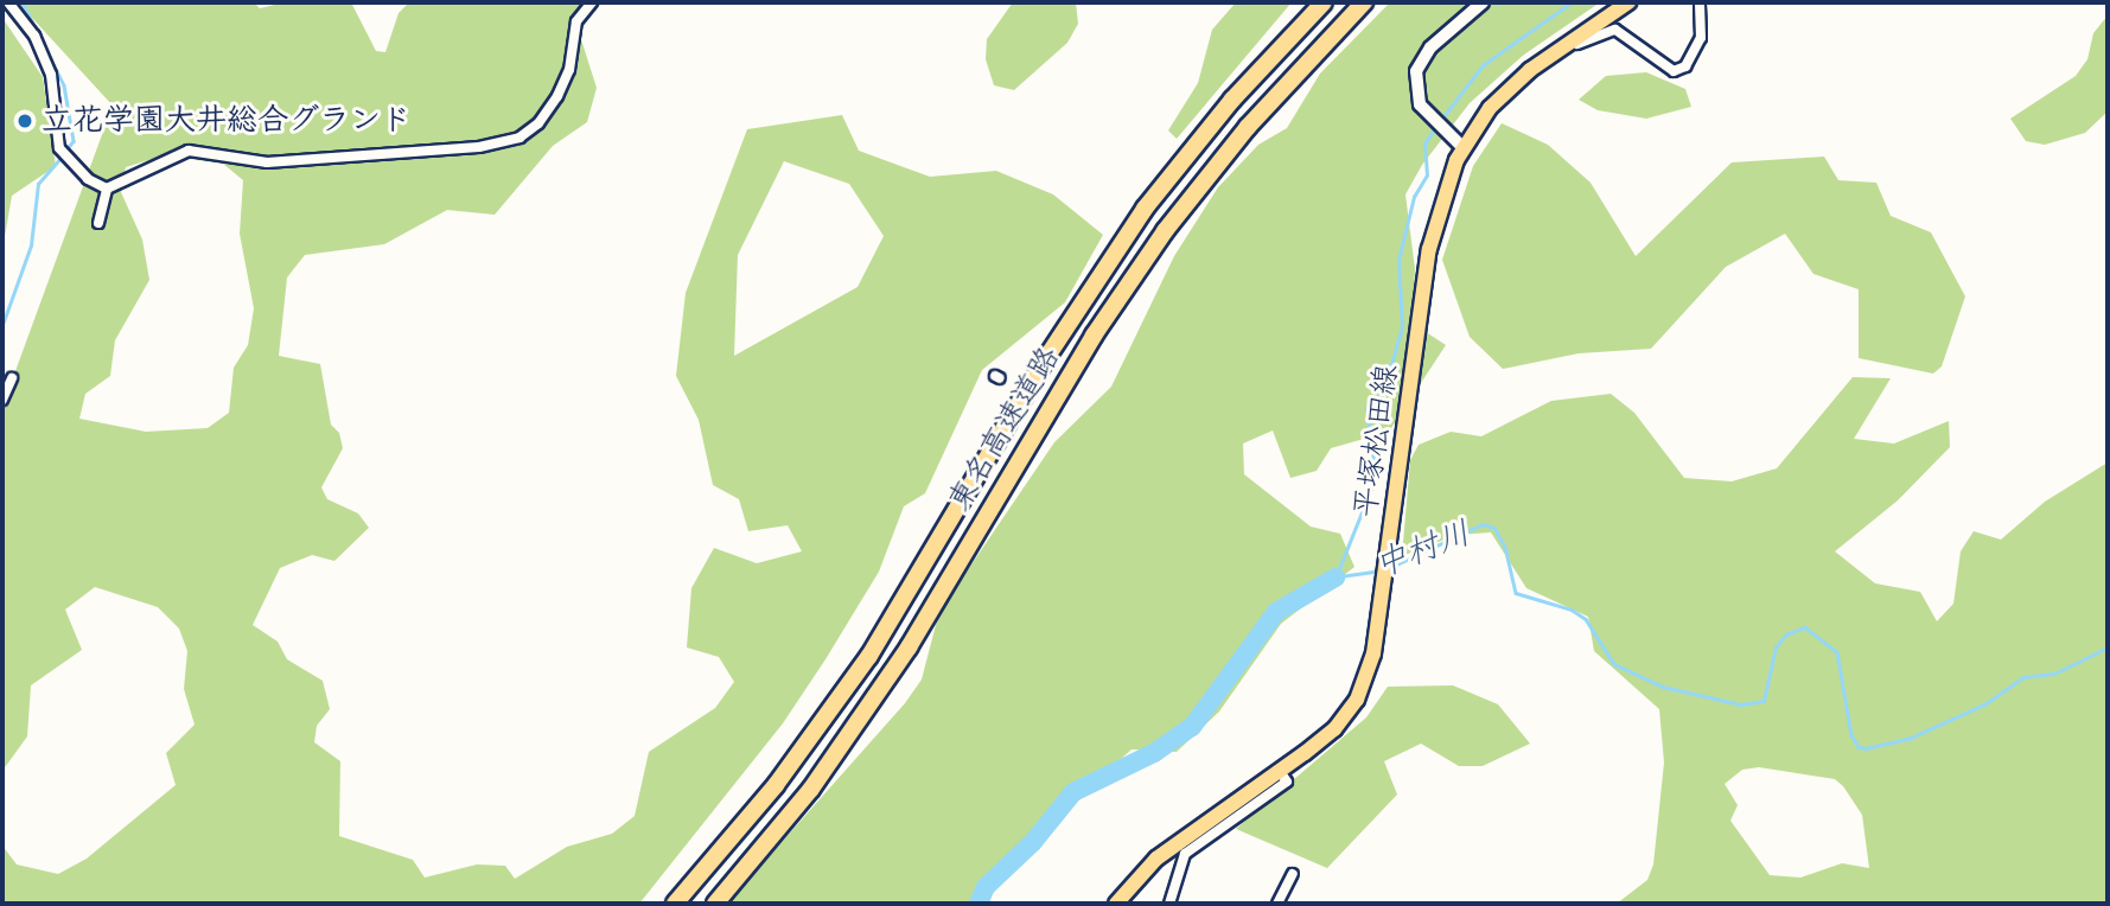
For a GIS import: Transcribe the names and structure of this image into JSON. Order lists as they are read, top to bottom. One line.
{"streets":{"highway":["東名高速道路"],"main road":["平塚松田線"]},"water":["中村川"],"places":["立花学園大井総合グランド"]}
